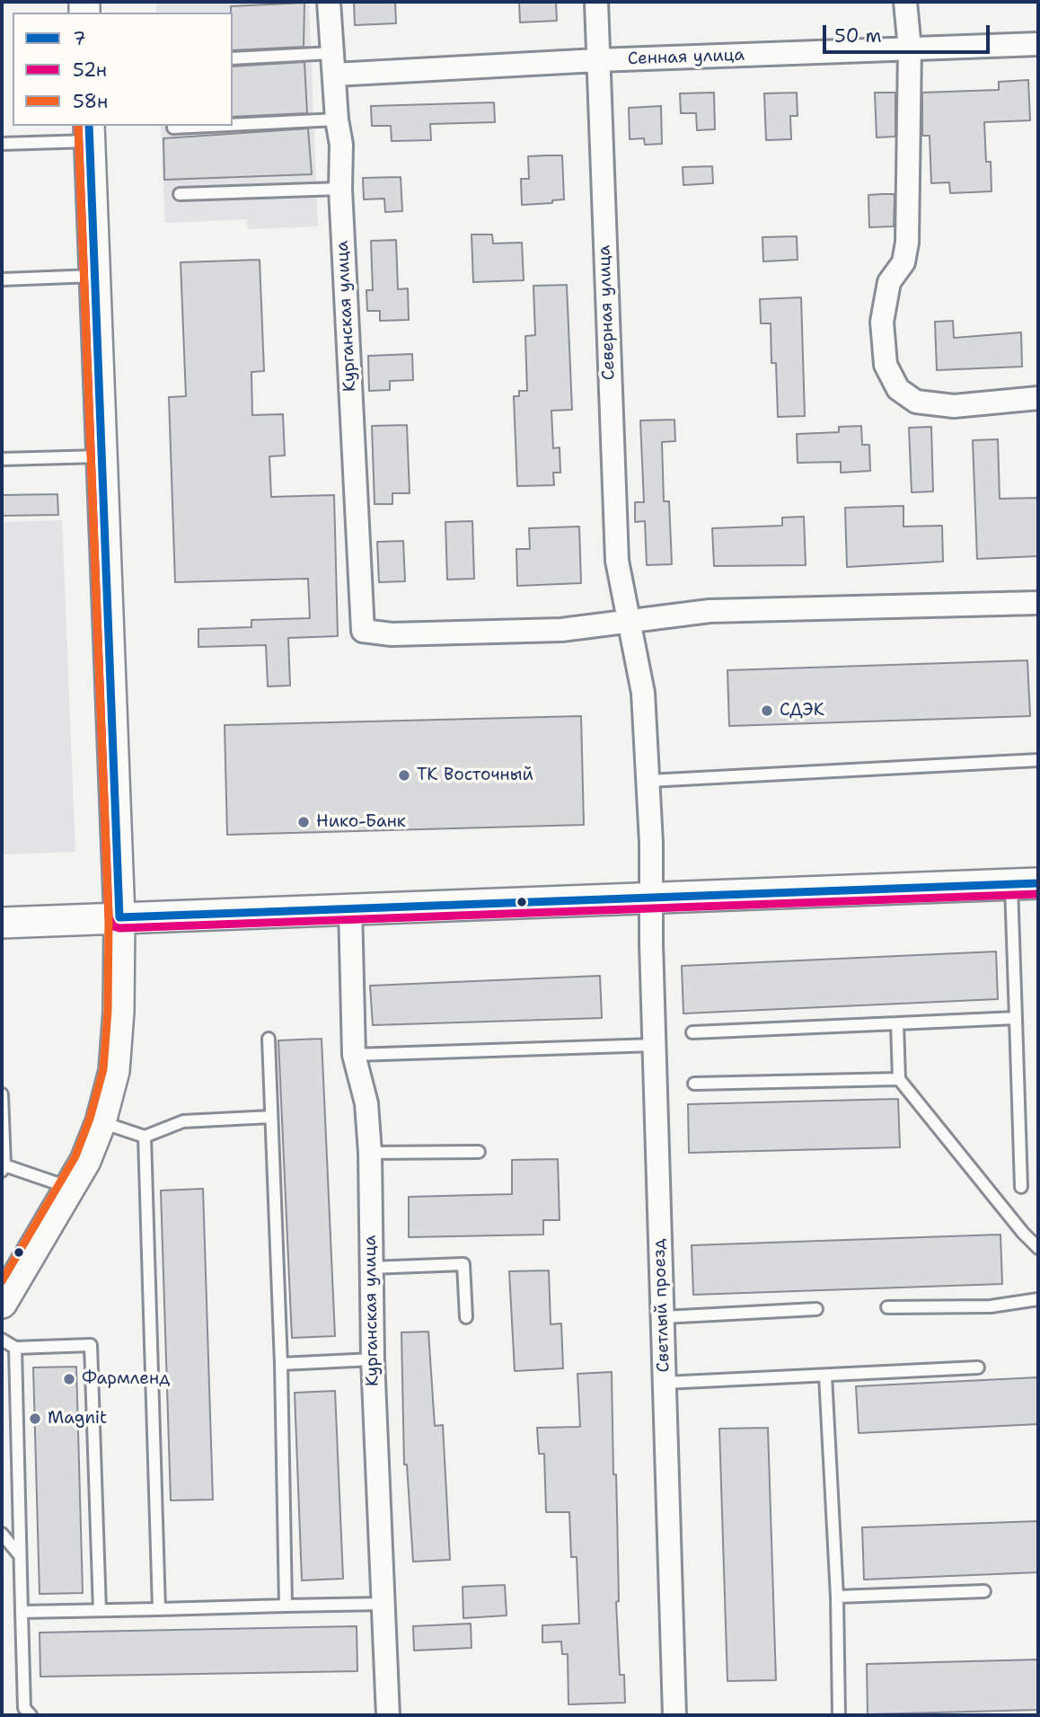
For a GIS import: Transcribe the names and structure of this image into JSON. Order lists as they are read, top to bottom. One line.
{"streets":{"street":["Сенная улица","Северная улица","Курганская улица","Светлый проезд"]},"crossings":[["Сенная улица","Северная улица"],["Сенная улица","Курганская улица"],["Северная улица","Курганская улица"],["Северная улица","Светлый проезд"]],"places":["СДЭК","ТК Восточный","Нико-Банк","Фармленд","Magnit"],"lines":["transit line 7","transit line 52н","transit line 58н"],"legend":["7","52н","58н"],"scale_bar":"50 m"}
